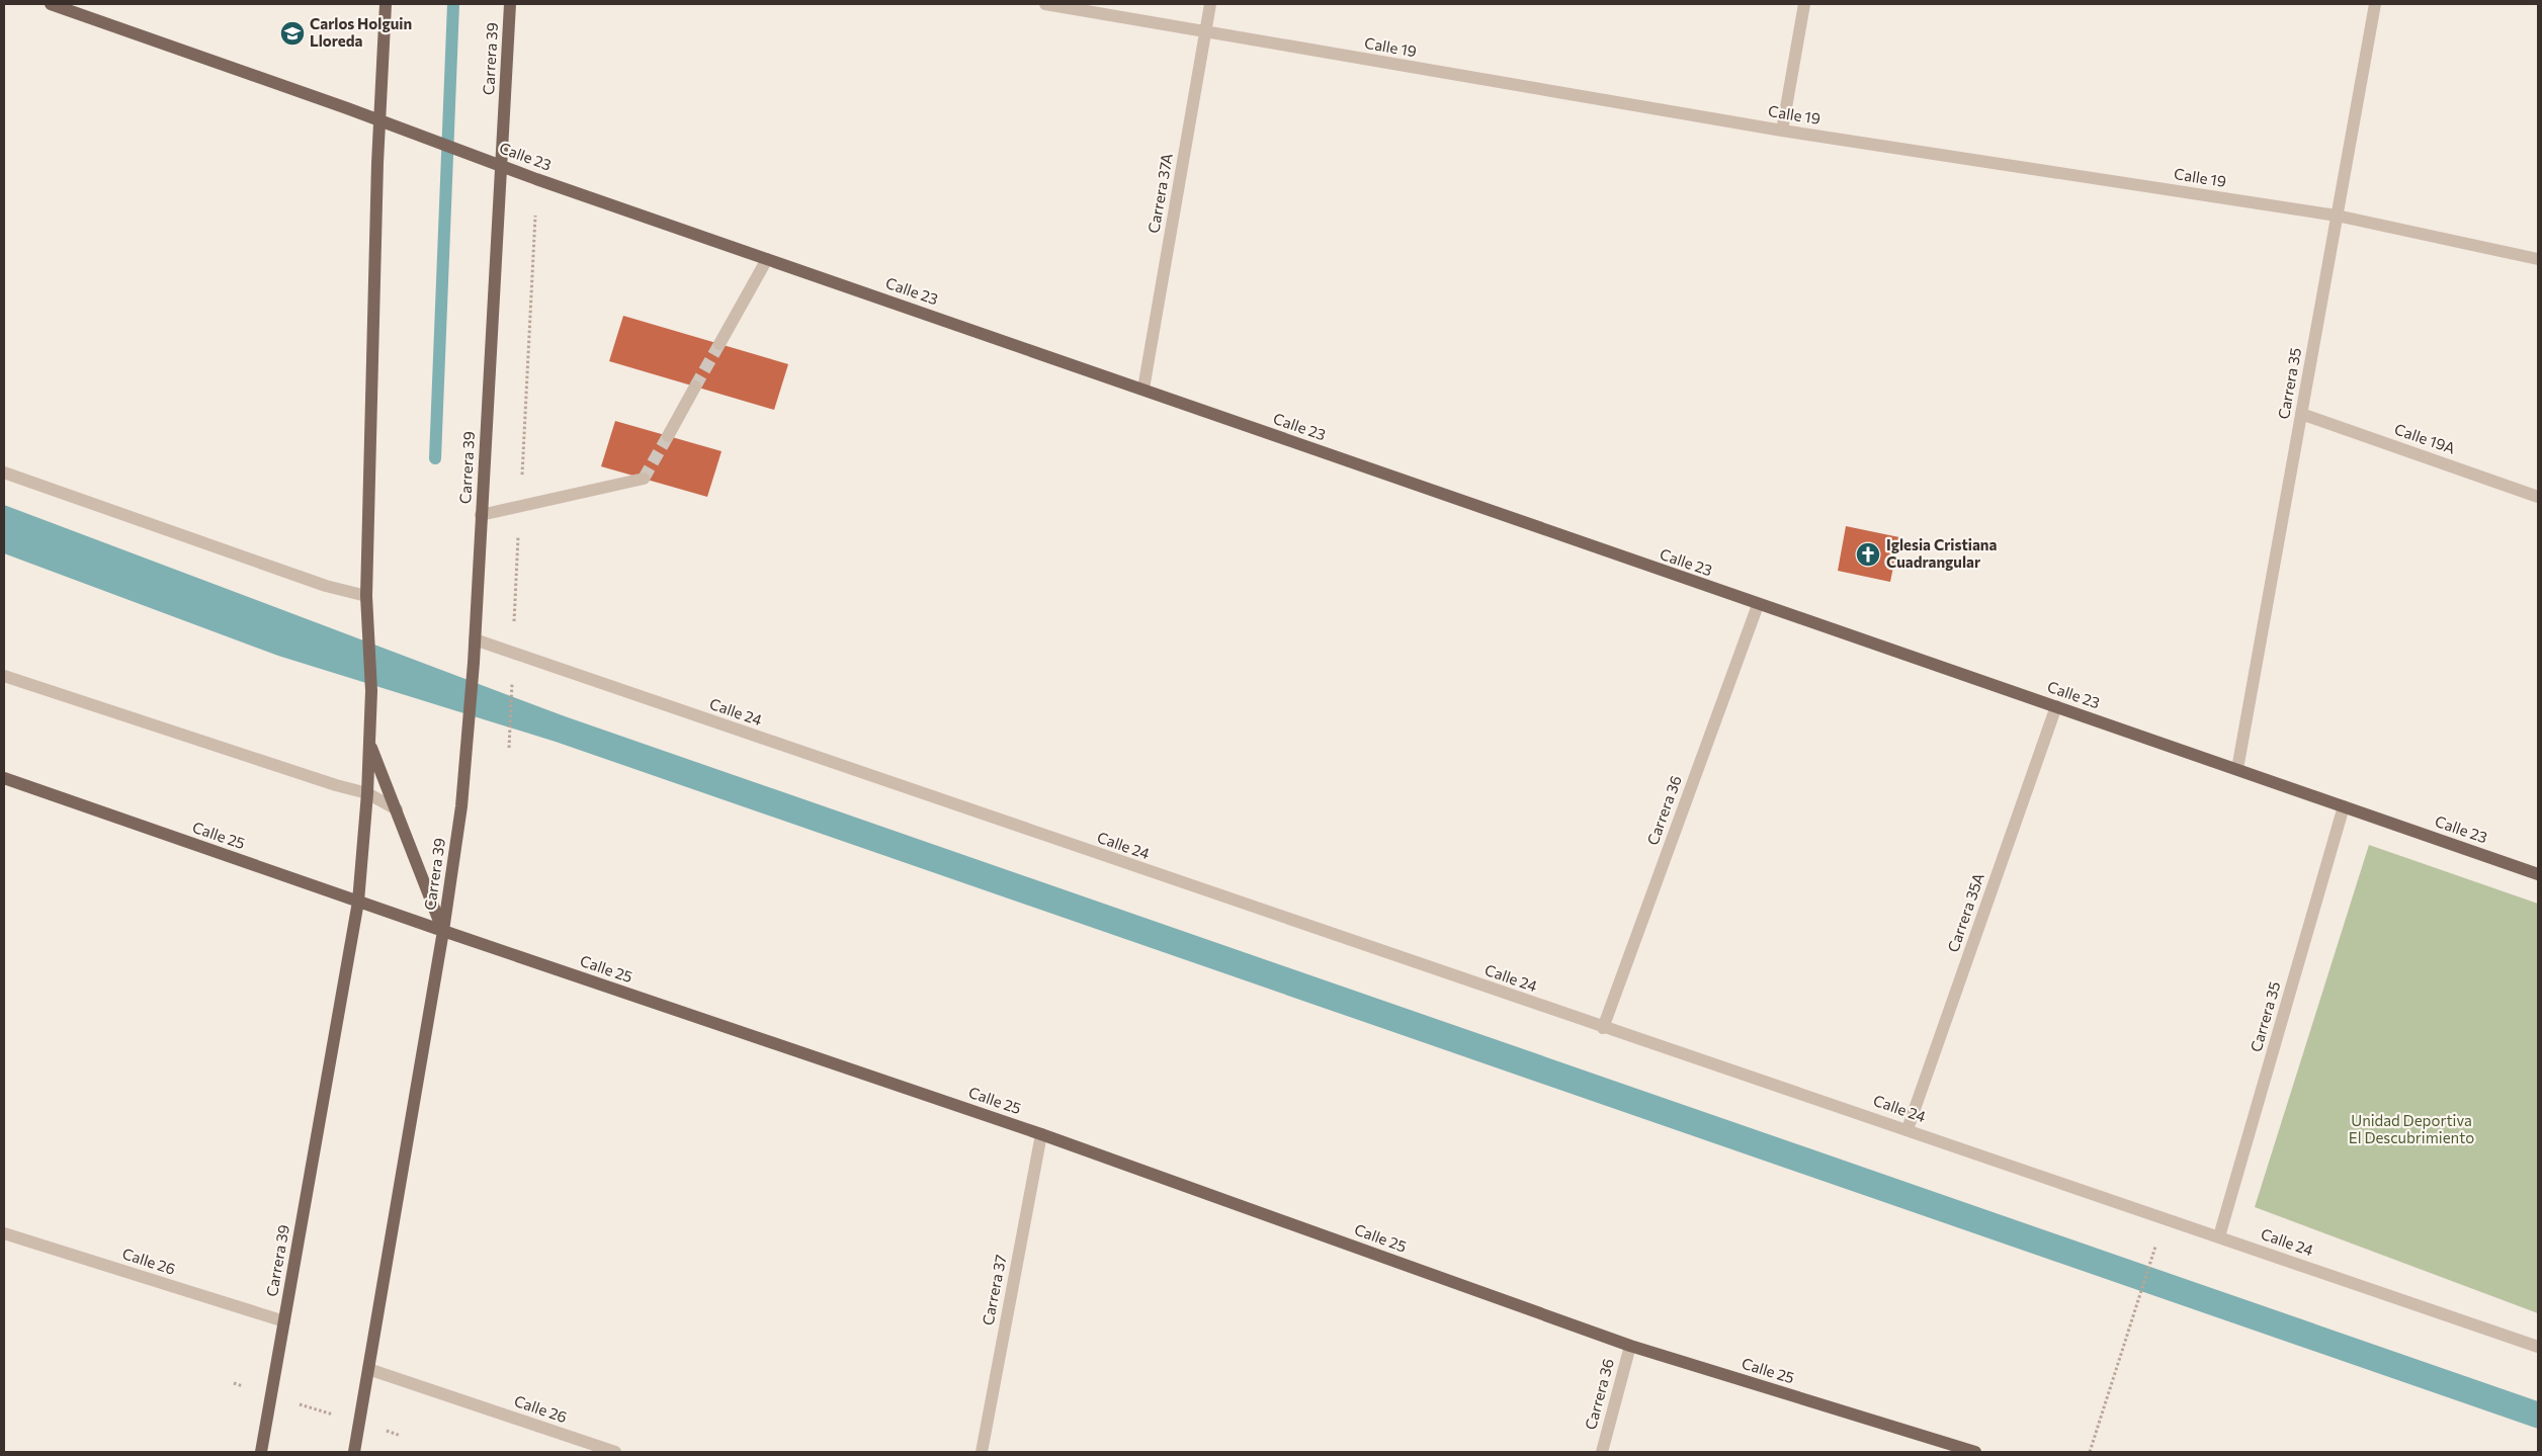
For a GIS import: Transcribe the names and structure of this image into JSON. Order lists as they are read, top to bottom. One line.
{"streets":{"main road":["Carrera 39","Calle 23","Calle 25"],"street":["Calle 19","Carrera 37A","Carrera 35","Calle 19A","Calle 24","Carrera 36","Carrera 35A","Calle 26","Carrera 37"]},"crossings":[["Calle 19","Carrera 37A"],["Calle 19","Carrera 35"],["Carrera 39","Calle 23"],["Carrera 39","Calle 24"],["Carrera 39","Calle 25"],["Carrera 39","Calle 26"],["Calle 23","Carrera 37A"],["Calle 23","Carrera 35"],["Calle 23","Carrera 36"],["Calle 23","Carrera 35A"],["Carrera 35","Calle 19A"],["Carrera 35","Calle 24"],["Calle 24","Carrera 36"],["Calle 24","Carrera 35A"],["Carrera 36","Calle 25"],["Calle 25","Carrera 37"]],"parks":["Unidad Deportiva El Descubrimiento"],"places":{"school or university":["Carlos Holguin Lloreda"],"church":["Iglesia Cristiana Cuadrangular"]}}
